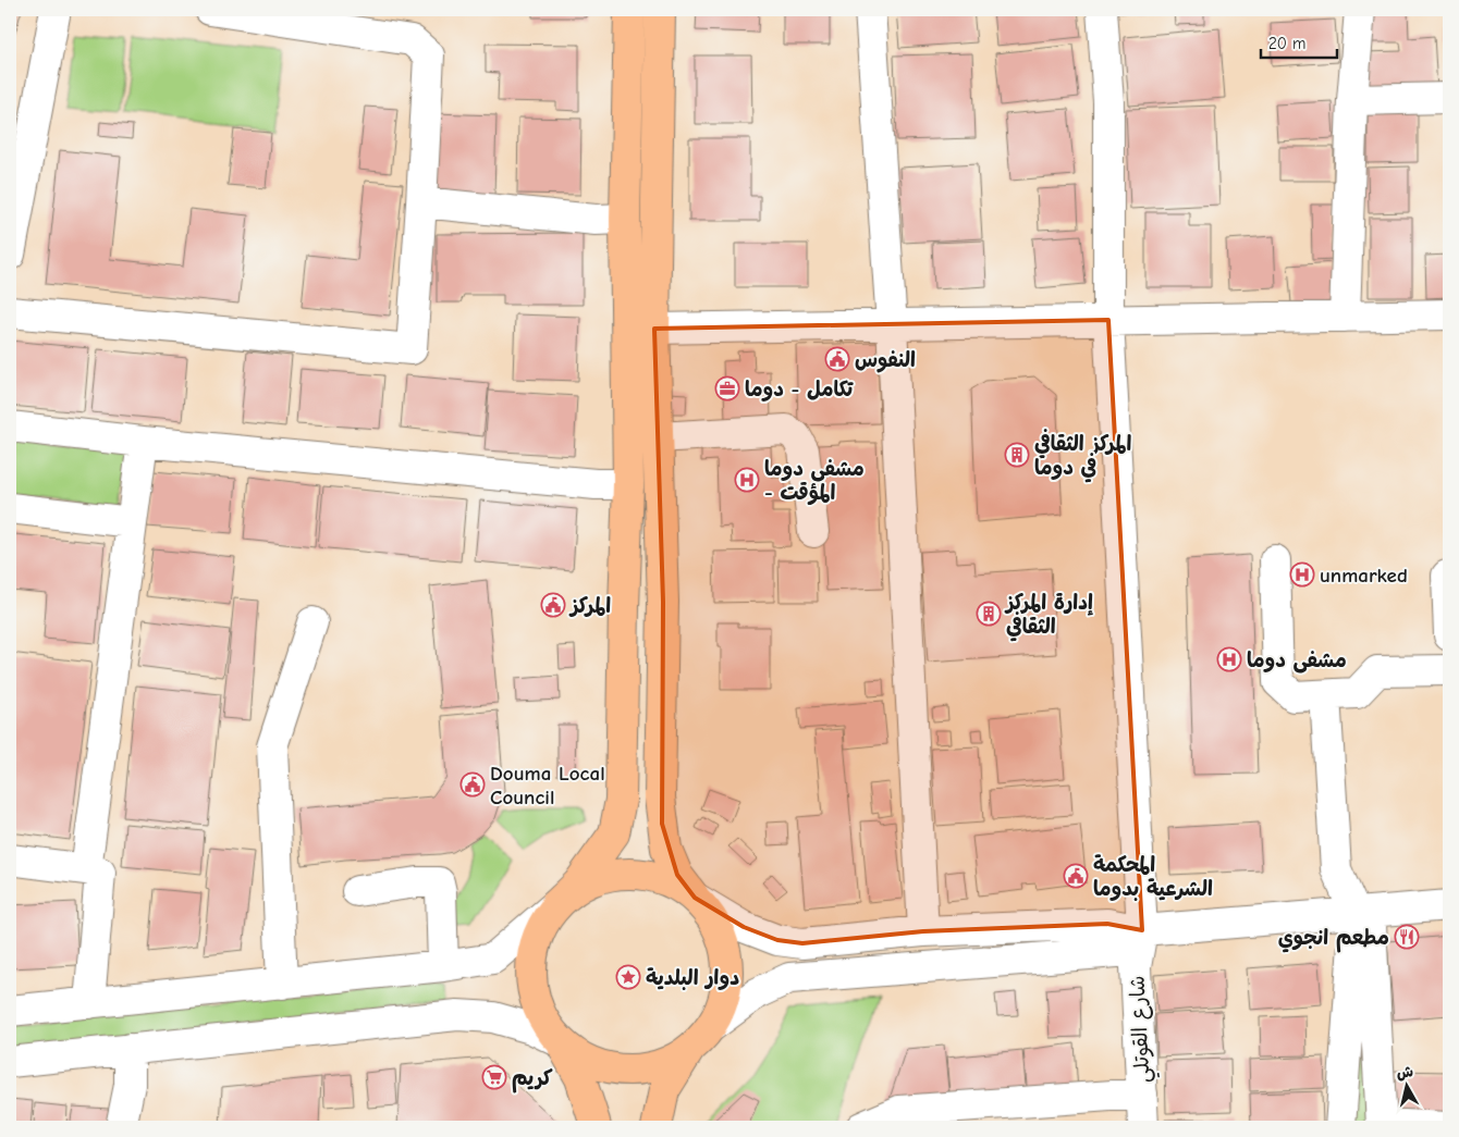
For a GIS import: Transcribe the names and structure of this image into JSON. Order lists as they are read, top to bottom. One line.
{"streets":{"street":["شارع القوتلي"]},"places":{"public building":["النفوس","المركز","Douma Local Council","المحكمة الشرعية بدوما"],"office":["تكامل - دوما"],"building":["المركز الثقافي في دوما","إدارة المركز الثقافي"],"hospital":["مشفى دوما - المؤقت","unmarked","مشفى دوما"],"restaurant":["مطعم انجوي"],"place":["دوار البلدية"],"supermarket":["كريم"]},"scale_bar":"20 m","north":"top"}
